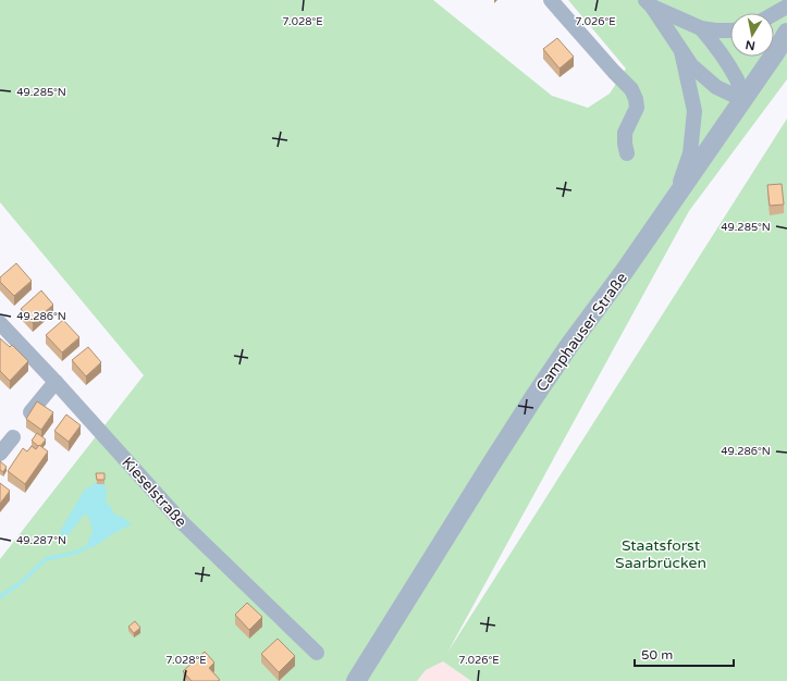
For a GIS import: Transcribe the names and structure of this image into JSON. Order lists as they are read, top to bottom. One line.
{"streets":{"street":["Camphauser Straße","Kieselstraße"]},"parks":["Staatsforst Saarbrücken"],"scale_bar":"50 m","north":"bottom","coordinates":["7.028°E","7.026°E","49.285°N","49.286°N","49.287°N"]}
